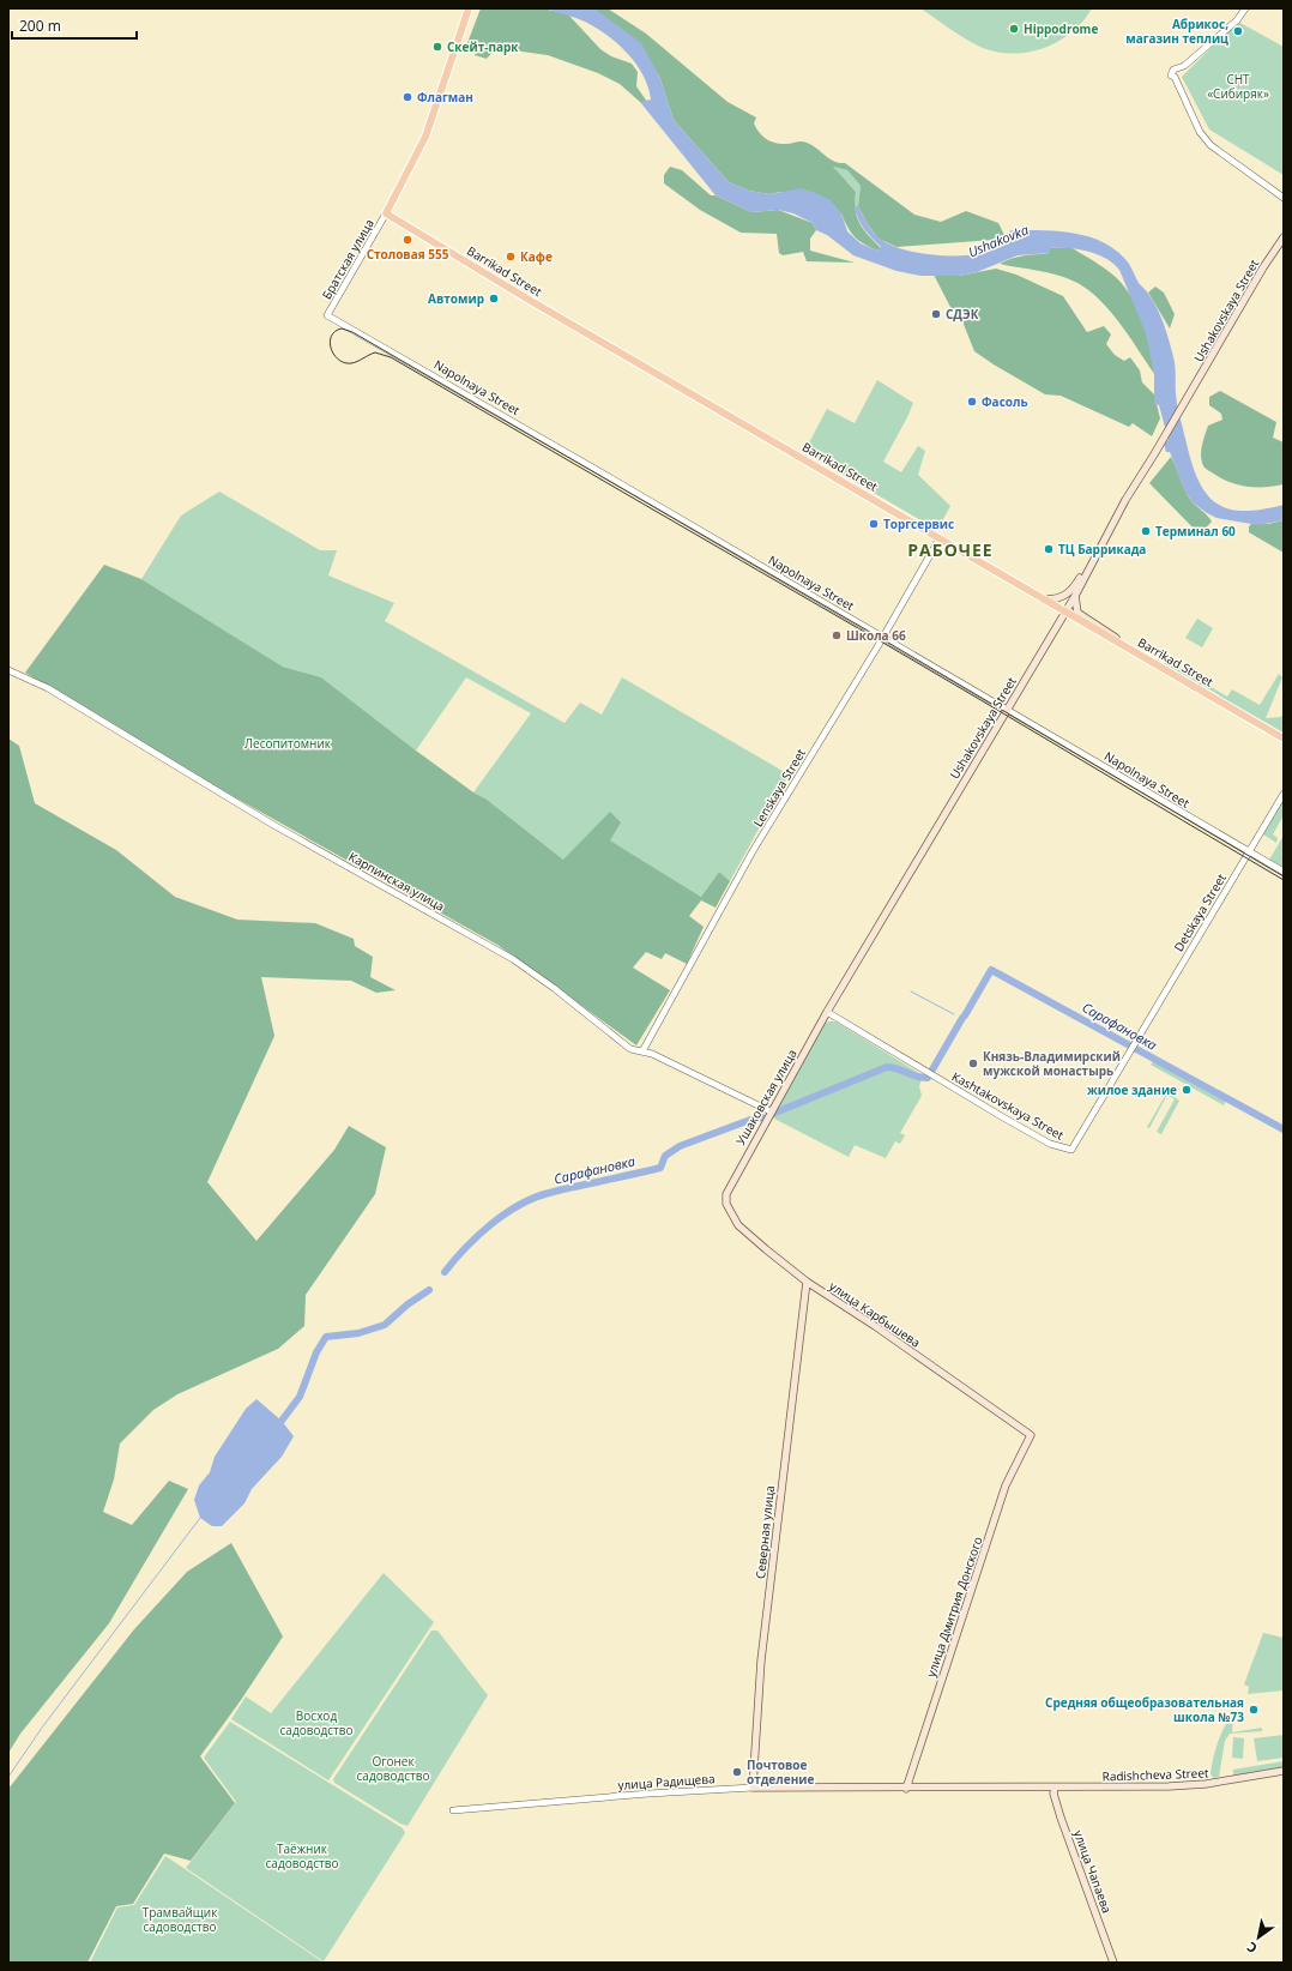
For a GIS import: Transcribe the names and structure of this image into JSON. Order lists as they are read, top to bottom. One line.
{"streets":{"main road":["Barrikad Street","Ushakovskaya Street","Ушаковская улица","улица Карбышева","Северная улица","улица Дмитрия Донского","Radishcheva Street","улица Радищева","улица Чапаева"],"street":["Братская улица","Napolnaya Street","Lenskaya Street","Карпинская улица","Detskaya Street","Kashtakovskaya Street"]},"crossings":[["Братская улица","Barrikad Street"],["Братская улица","Napolnaya Street"],["Barrikad Street","Ushakovskaya Street"],["Barrikad Street","Lenskaya Street"],["Ushakovskaya Street","Napolnaya Street"],["Ushakovskaya Street","Ушаковская улица"],["Ushakovskaya Street","Kashtakovskaya Street"],["Napolnaya Street","Lenskaya Street"],["Napolnaya Street","Detskaya Street"],["Lenskaya Street","Карпинская улица"],["Карпинская улица","Ушаковская улица"],["Detskaya Street","Kashtakovskaya Street"],["Ушаковская улица","Kashtakovskaya Street"],["Ушаковская улица","улица Карбышева"],["улица Карбышева","Северная улица"],["улица Карбышева","улица Дмитрия Донского"],["Северная улица","улица Радищева"],["улица Дмитрия Донского","улица Радищева"],["Radishcheva Street","улица Радищева"],["Radishcheva Street","улица Чапаева"],["улица Радищева","улица Чапаева"]],"districts":["РАБОЧЕЕ"],"water":["Ushakovka","Сарафановка"],"parks":["СНТ «Сибиряк»","Лесопитомник","Восход садоводство","Огонек садоводство","Таёжник садоводство","Трамвайщик садоводство"],"places":["Hippodrome","Абрикос, магазин теплиц","Скейт-парк","Флагман","Столовая 555","Кафе","Автомир","СДЭК","Фасоль","Торгсервис","Терминал 60","ТЦ Баррикада","Школа 66","Князь-Владимирский мужской монастырь","жилое здание","Средняя общеобразовательная школа №73","Почтовое отделение"],"scale_bar":"200 m","north":"bottom left"}
